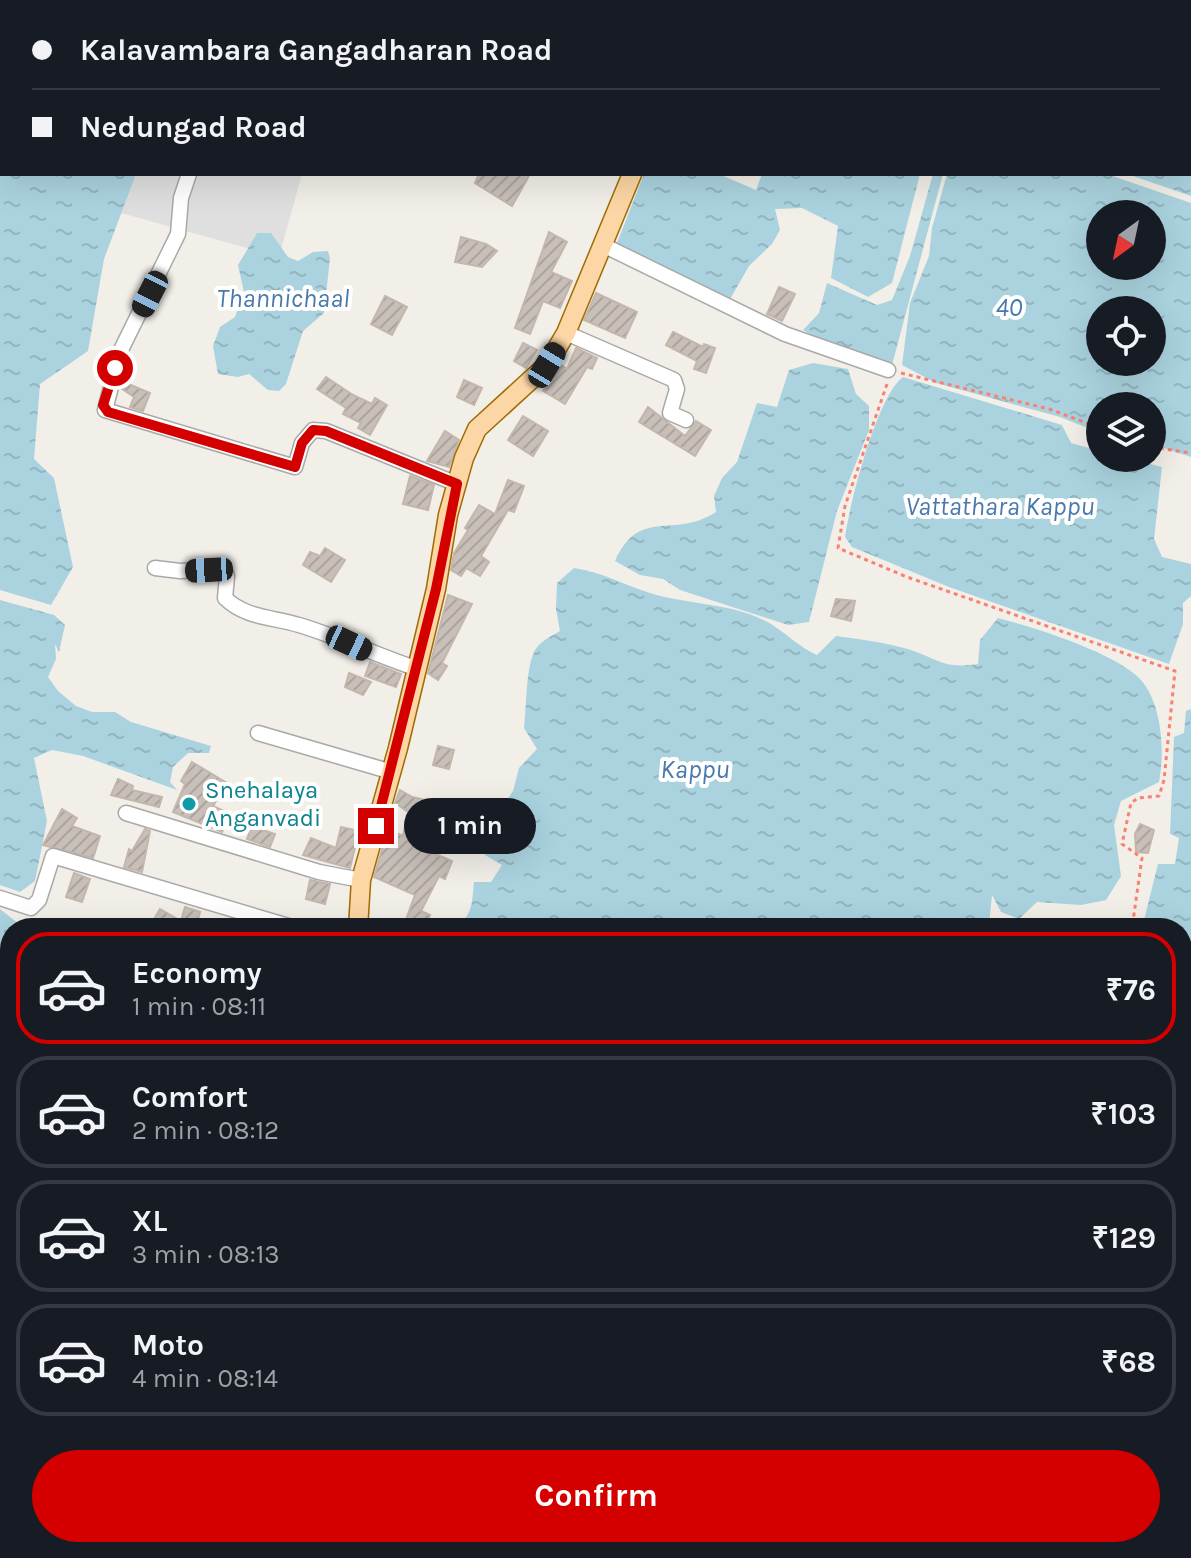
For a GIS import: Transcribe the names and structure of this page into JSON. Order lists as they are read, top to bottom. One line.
{"water":["Thannichaal","40","Vattathara Kappu","Kappu"],"places":["Snehalaya Anganvadi"],"north":"bottom left","page":{"banner":["Kalavambara Gangadharan Road","Nedungad Road"],"bubble":"1 min","list":[{"name":"Economy","note":"1 min · 08:11","value":"₹76"},{"name":"Comfort","note":"2 min · 08:12","value":"₹103"},{"name":"XL","note":"3 min · 08:13","value":"₹129"},{"name":"Moto","note":"4 min · 08:14","value":"₹68"}],"buttons":"Confirm"}}
